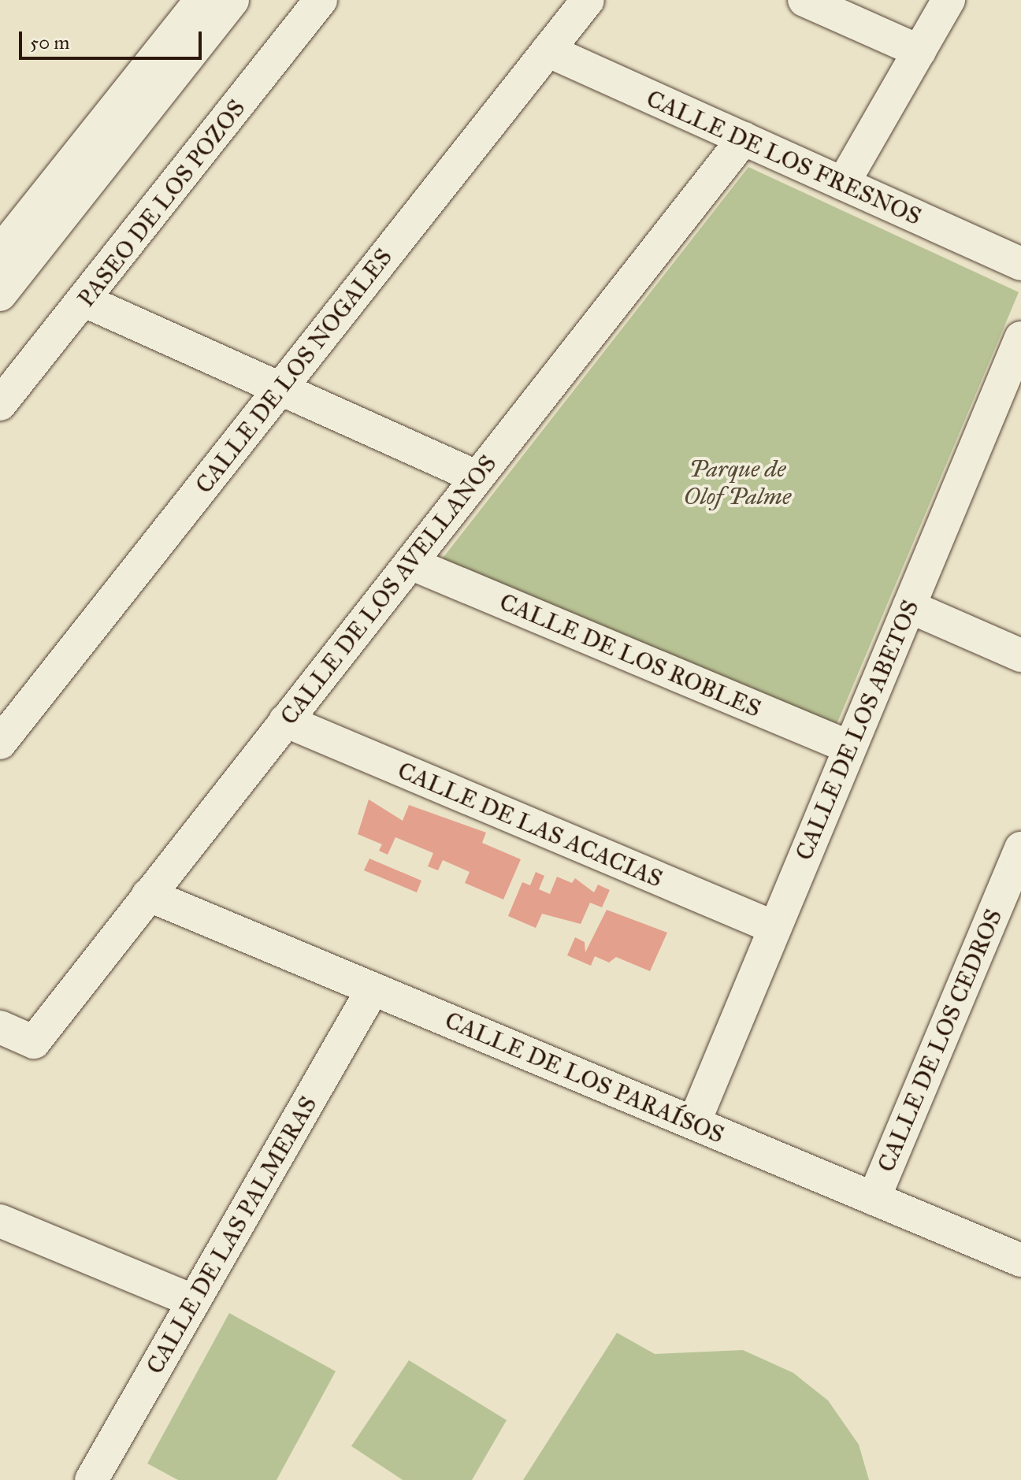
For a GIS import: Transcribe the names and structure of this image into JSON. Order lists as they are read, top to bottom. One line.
{"streets":{"street":["CALLE DE LOS FRESNOS","PASEO DE LOS POZOS","CALLE DE LOS NOGALES","CALLE DE LOS AVELLANOS","CALLE DE LOS ROBLES","CALLE DE LOS ABETOS","CALLE DE LAS ACACIAS","CALLE DE LOS CEDROS","CALLE DE LOS PARAÍSOS","CALLE DE LAS PALMERAS"]},"crossings":[["CALLE DE LOS FRESNOS","CALLE DE LOS NOGALES"],["CALLE DE LOS FRESNOS","CALLE DE LOS AVELLANOS"],["CALLE DE LOS AVELLANOS","CALLE DE LOS ROBLES"],["CALLE DE LOS AVELLANOS","CALLE DE LAS ACACIAS"],["CALLE DE LOS AVELLANOS","CALLE DE LOS PARAÍSOS"],["CALLE DE LOS ROBLES","CALLE DE LOS ABETOS"],["CALLE DE LOS ABETOS","CALLE DE LAS ACACIAS"],["CALLE DE LOS ABETOS","CALLE DE LOS PARAÍSOS"],["CALLE DE LOS CEDROS","CALLE DE LOS PARAÍSOS"],["CALLE DE LOS PARAÍSOS","CALLE DE LAS PALMERAS"]],"parks":["Parque de Olof Palme"],"scale_bar":"50 m"}
